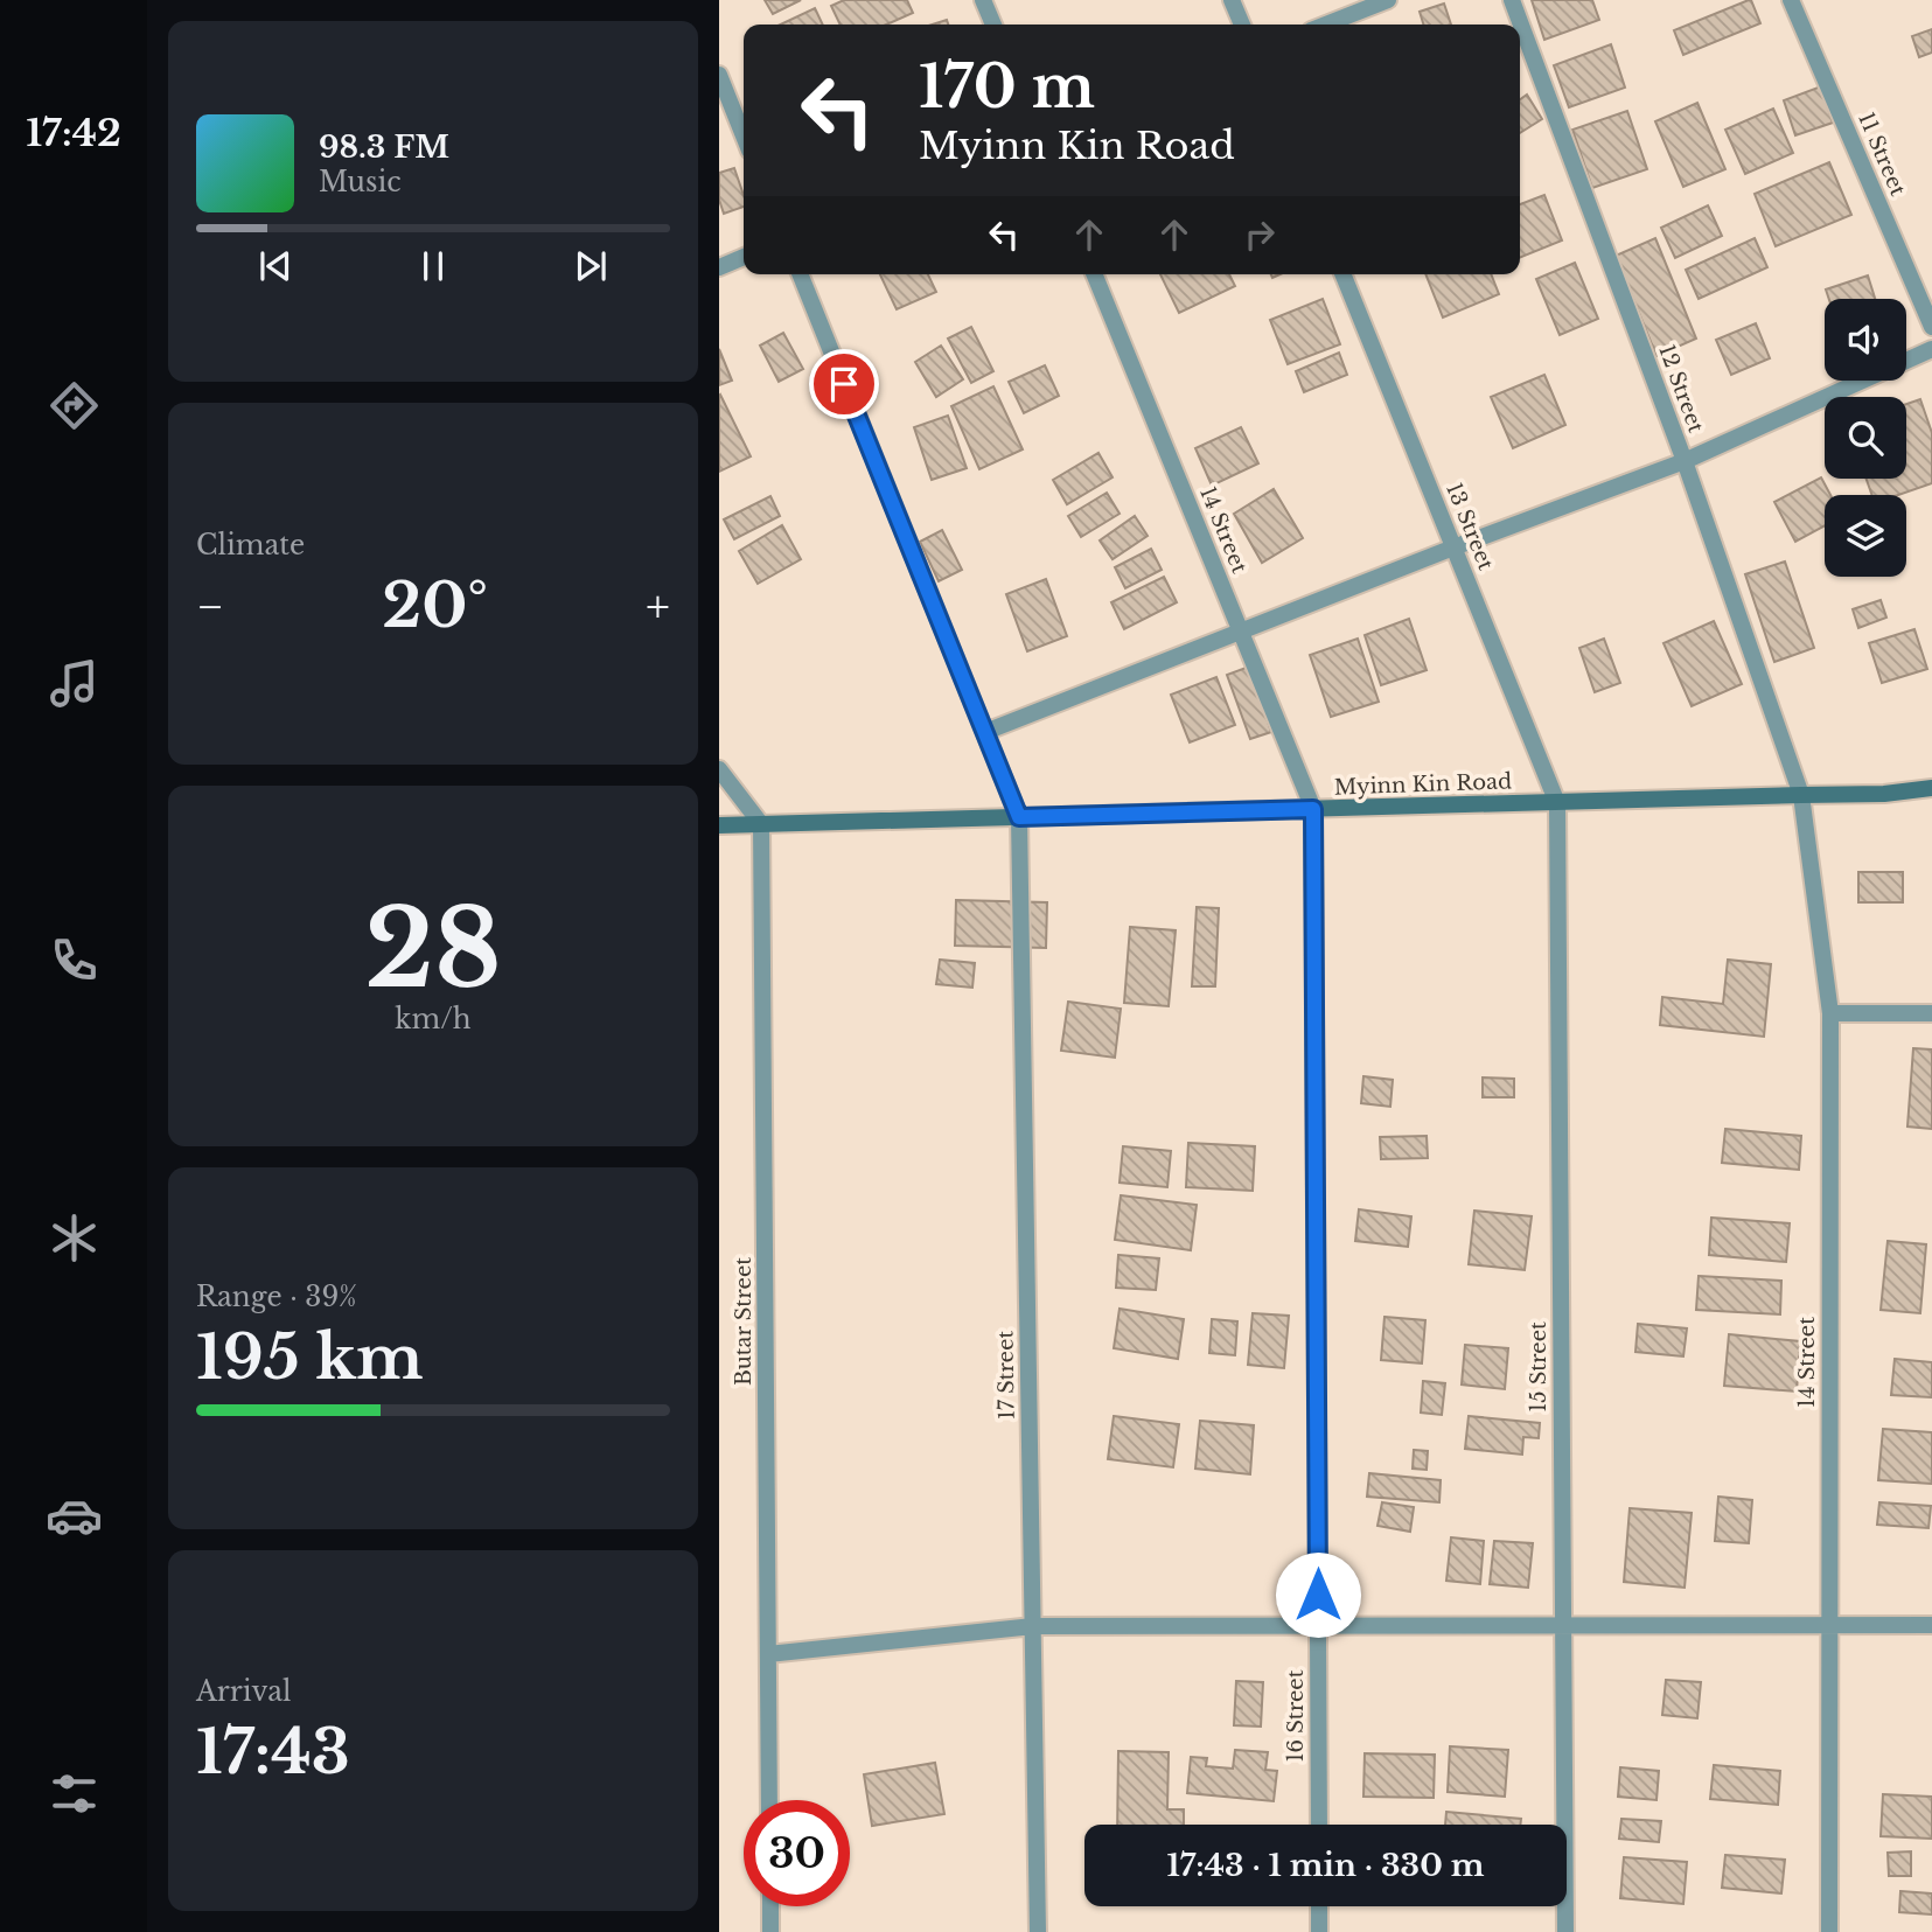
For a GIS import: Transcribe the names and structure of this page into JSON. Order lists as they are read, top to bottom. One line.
{"streets":{"street":["11 Street","12 Street","13 Street","14 Street","Myinn Kin Road","Butar Street","15 Street","17 Street","16 Street"]},"crossings":[["12 Street","14 Street"],["12 Street","Myinn Kin Road"],["13 Street","Myinn Kin Road"],["13 Street","15 Street"],["14 Street","Myinn Kin Road"],["14 Street","16 Street"],["Myinn Kin Road","Butar Street"],["Myinn Kin Road","15 Street"],["Myinn Kin Road","17 Street"],["Myinn Kin Road","16 Street"]],"page":{"tabs":"17:42","turn":["170 m","Myinn Kin Road"],"song":["98.3 FM","Music"],"tile":["Climate",["28","km/h"],["Range · 39%","195 km"],["Arrival","17:43"]],"heat":["−","20°","+"],"limit":"30","trip":"17:43 · 1 min · 330 m"}}
